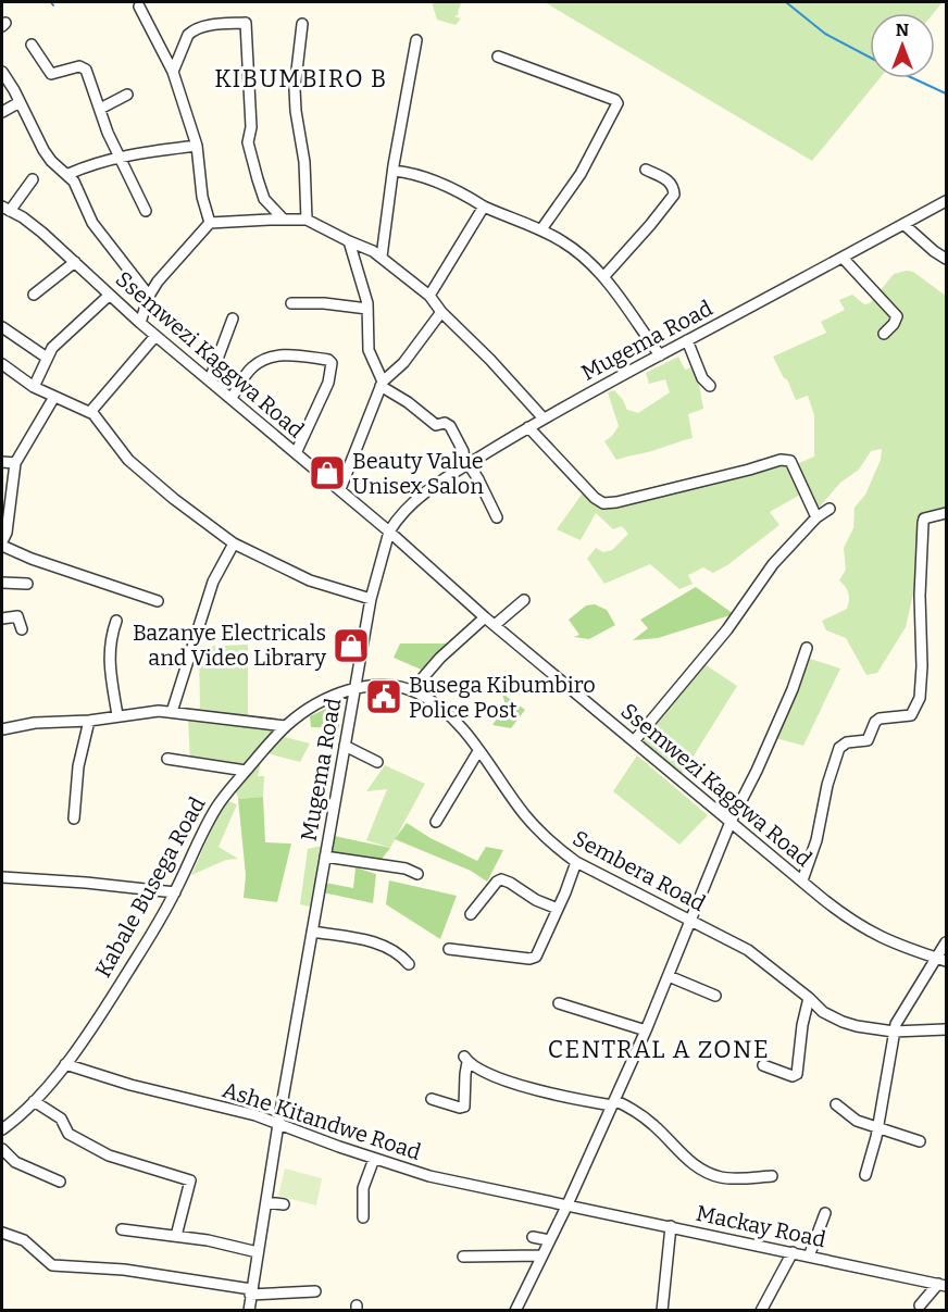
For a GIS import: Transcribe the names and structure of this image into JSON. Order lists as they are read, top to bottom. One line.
{"streets":{"street":["Mugema Road","Ssemwezi Kaggwa Road","Sembera Road","Kabale Busega Road","Ashe Kitandwe Road","Mackay Road"]},"crossings":[["Mugema Road","Ssemwezi Kaggwa Road"],["Mugema Road","Sembera Road"],["Mugema Road","Kabale Busega Road"],["Mugema Road","Ashe Kitandwe Road"],["Sembera Road","Kabale Busega Road"],["Kabale Busega Road","Ashe Kitandwe Road"],["Ashe Kitandwe Road","Mackay Road"]],"districts":["KIBUMBIRO B","CENTRAL A ZONE"],"places":{"shop":["Beauty Value Unisex Salon","Bazanye Electricals and Video Library"],"public building":["Busega Kibumbiro Police Post"]},"north":"top"}
